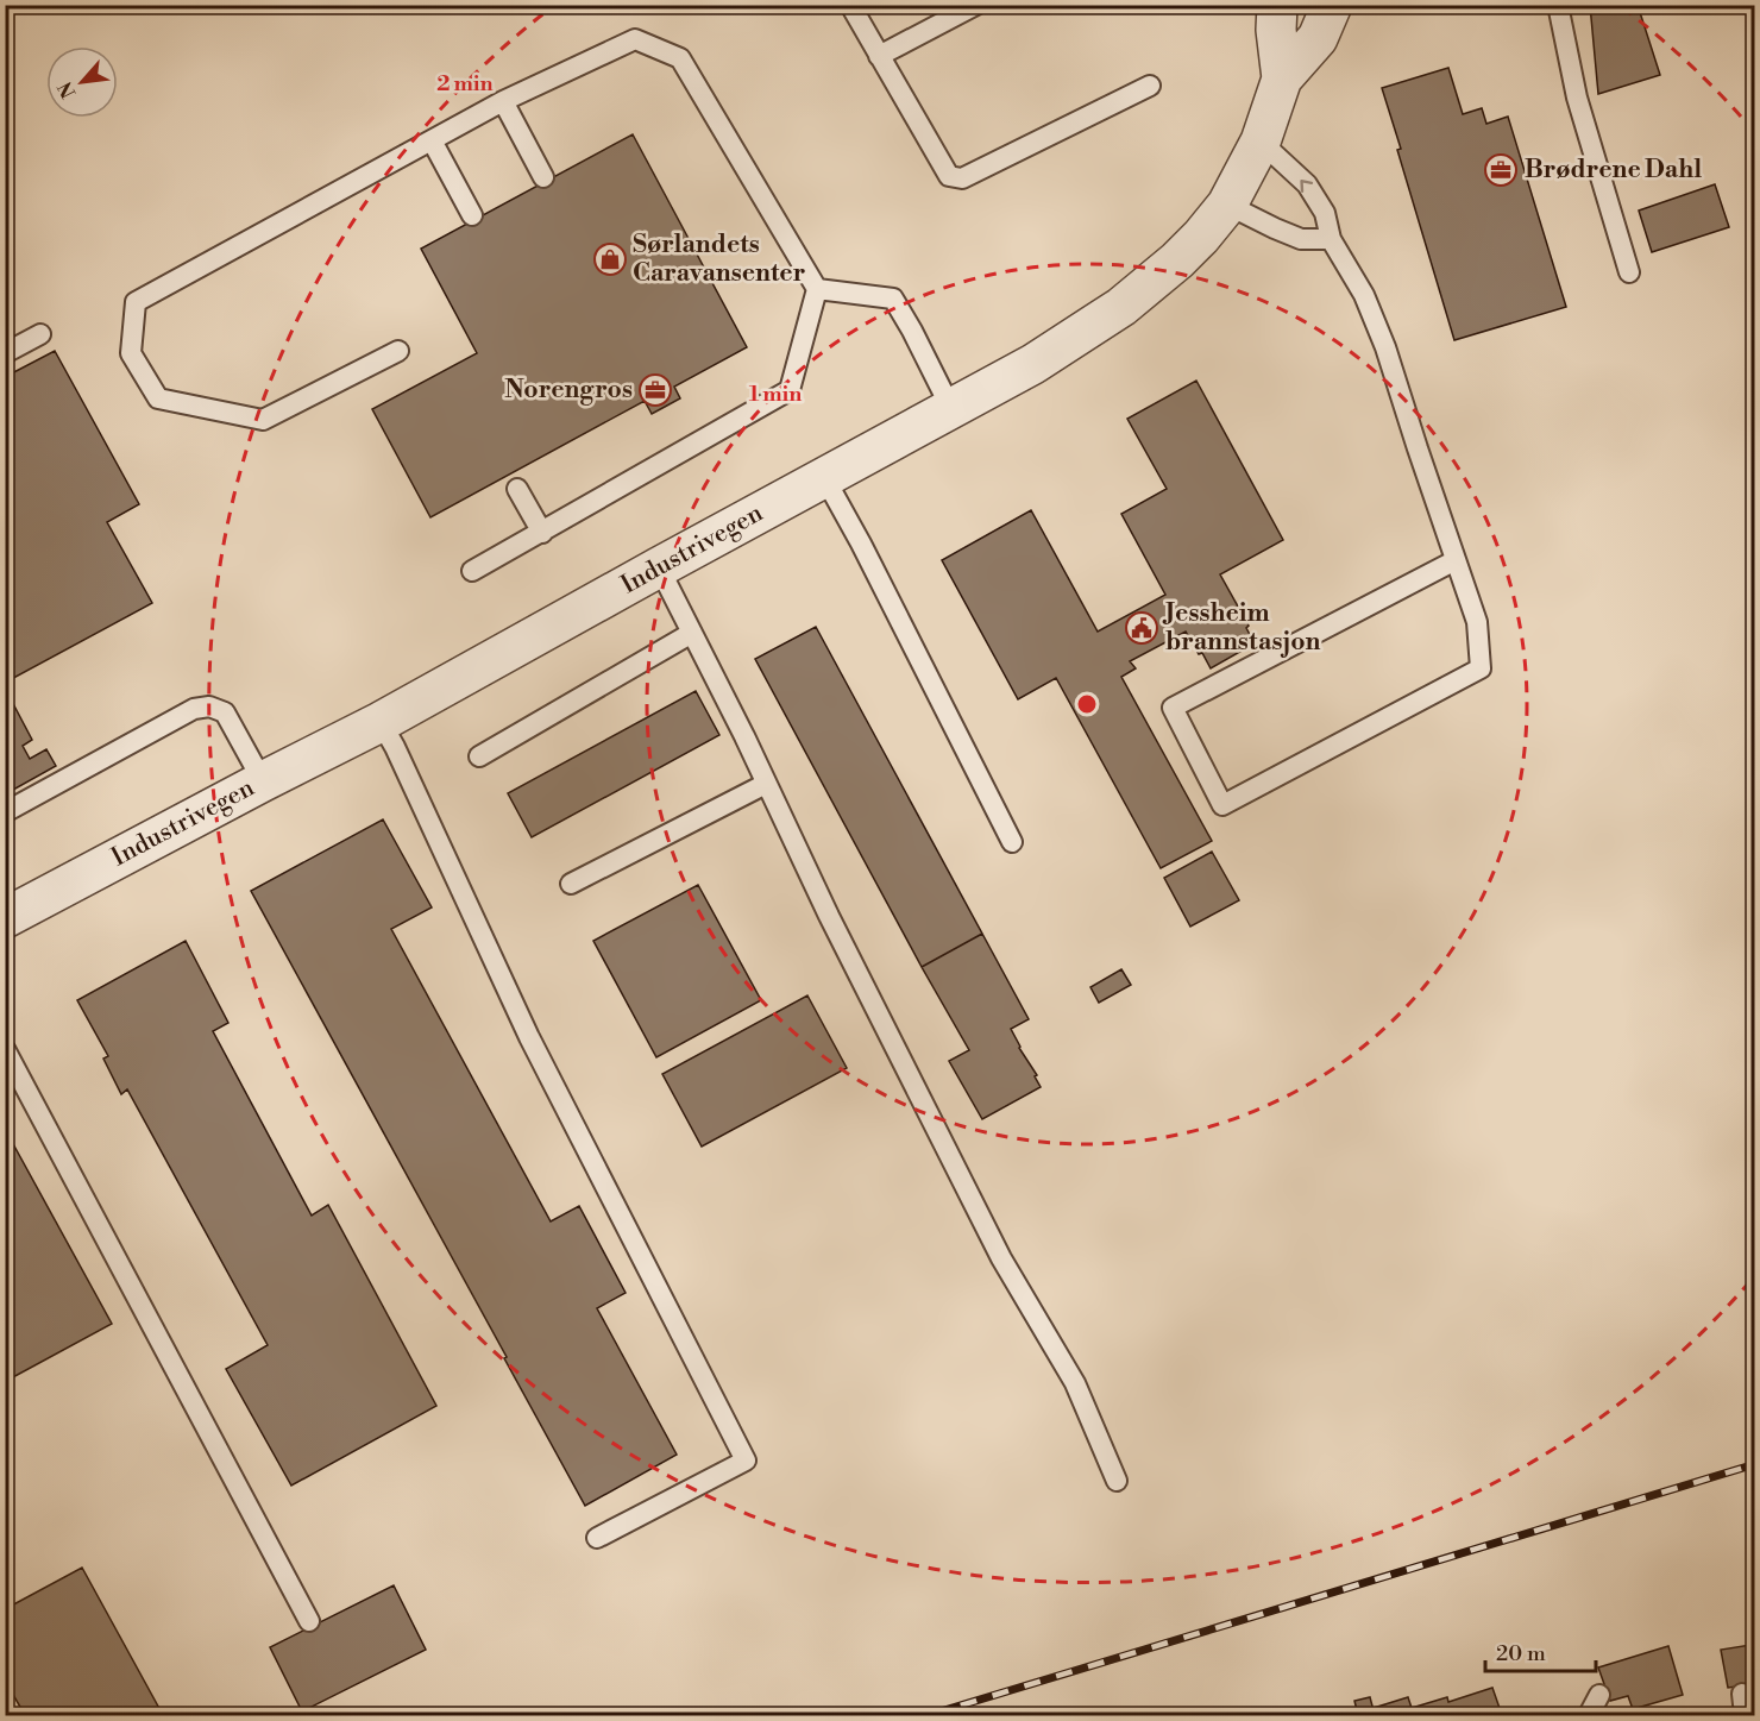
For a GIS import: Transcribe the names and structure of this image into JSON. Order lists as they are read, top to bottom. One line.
{"streets":{"street":["Industrivegen"]},"places":{"office":["Brødrene Dahl","Norengros"],"shop":["Sørlandets Caravansenter"],"public building":["Jessheim brannstasjon"]},"scale_bar":"20 m","north":"bottom left","rings":["2 min","1 min"]}
